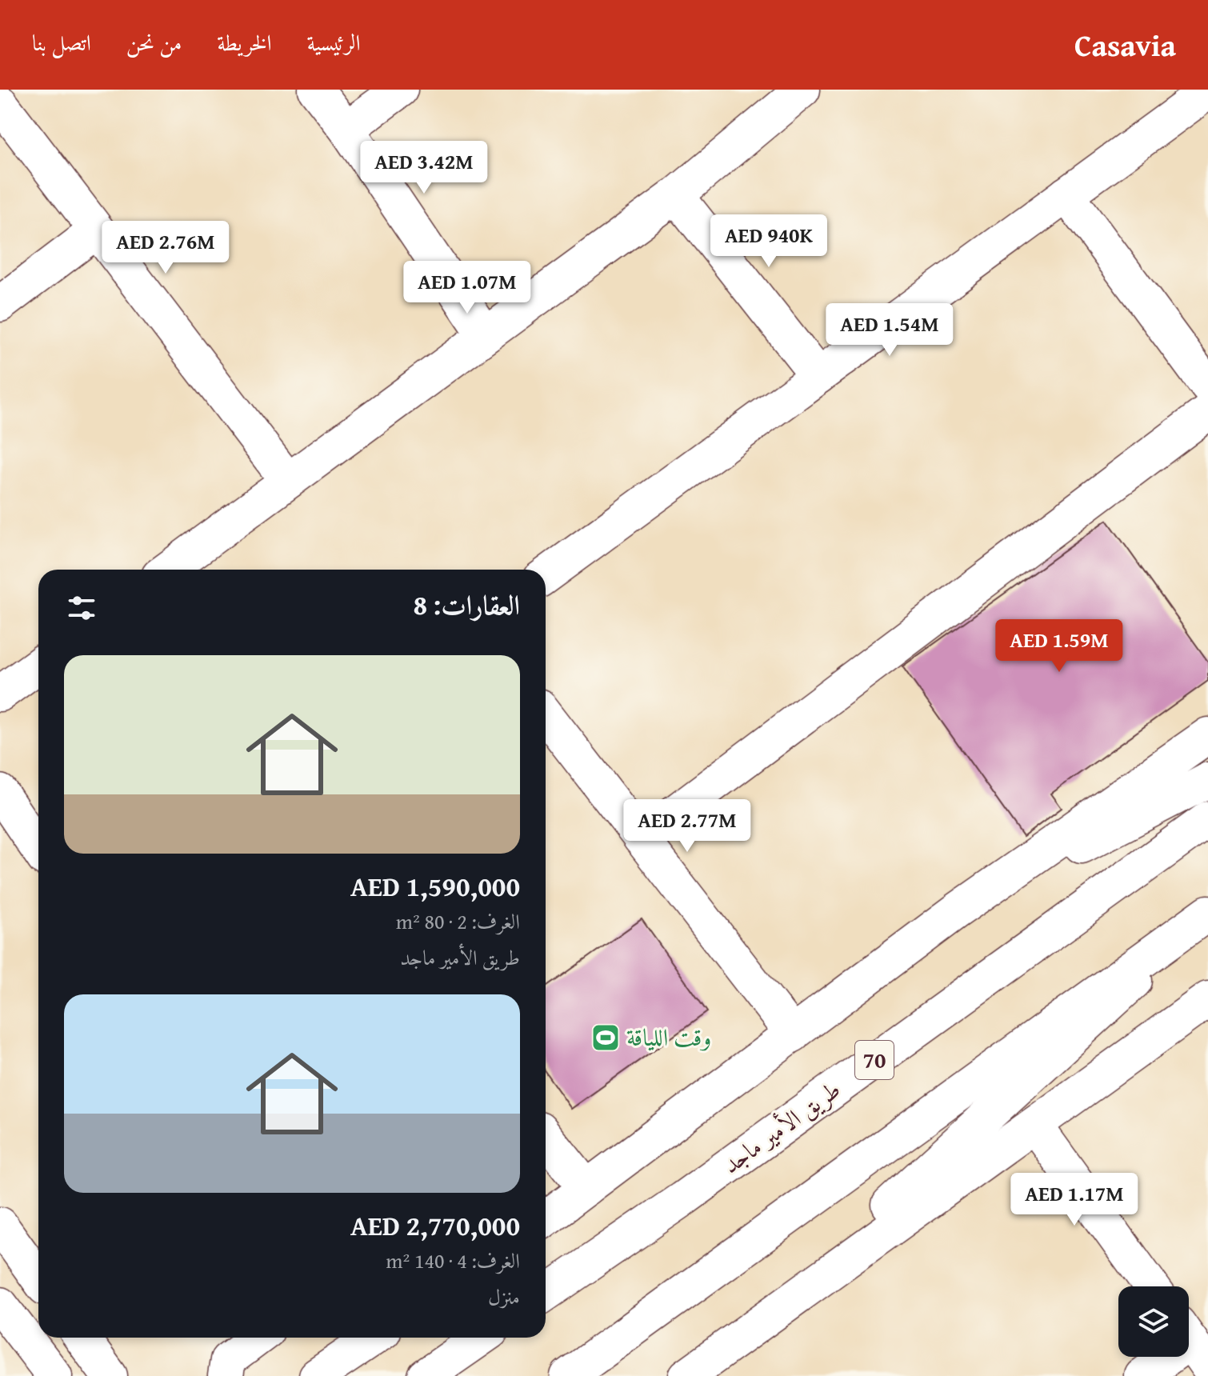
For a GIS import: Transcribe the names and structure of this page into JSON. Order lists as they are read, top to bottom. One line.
{"streets":{"main road":["70","طريق الأمير ماجد"]},"places":{"sports":["وقت اللياقة"]},"page":{"header":"Casavia","nav":["الرئيسية","الخريطة","من نحن","اتصل بنا"],"price":["AED 3.42M","AED 940K","AED 2.76M","AED 1.07M","AED 1.54M","AED 1.59M","AED 2.77M","AED 1.17M"],"heading":"العقارات: 8","list":[{"name":"AED 1,590,000","note":"الغرف: 2 · 80 m² · طريق الأمير ماجد"},{"name":"AED 2,770,000","note":"الغرف: 4 · 140 m² · منزل"}]}}
